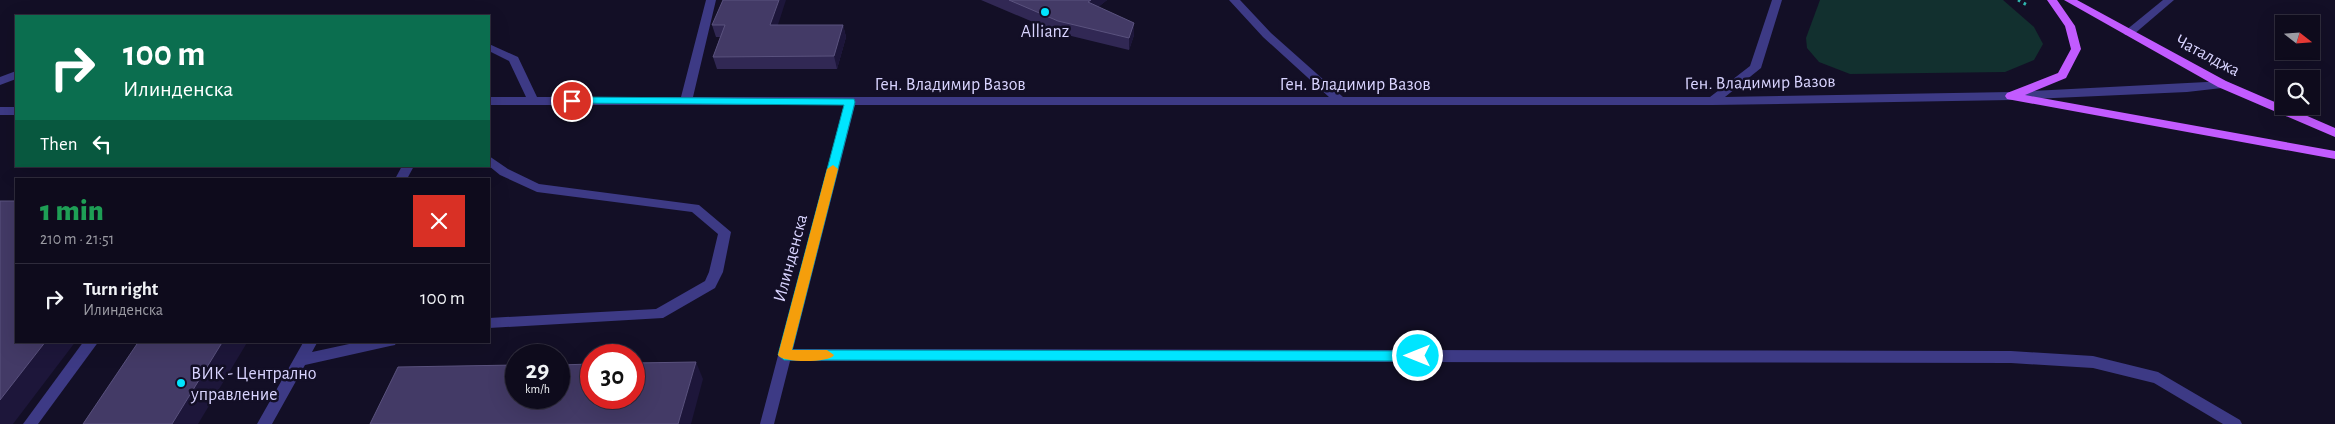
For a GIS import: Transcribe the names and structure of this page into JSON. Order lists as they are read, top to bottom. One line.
{"streets":{"main road":["Чаталджа"],"street":["Ген. Владимир Вазов","Илинденска"]},"crossings":[["Чаталджа","Ген. Владимир Вазов"],["Ген. Владимир Вазов","Илинденска"]],"places":["Allianz","ВИК - Централно управление"],"north":"right","page":{"turn":["100 m","Илинденска"],"then":"Then","heading":["1 min","210 m · 21:51"],"list":[{"name":"Turn right","note":"Илинденска","value":"100 m"}],"speed":"29 km/h","limit":"30"}}
